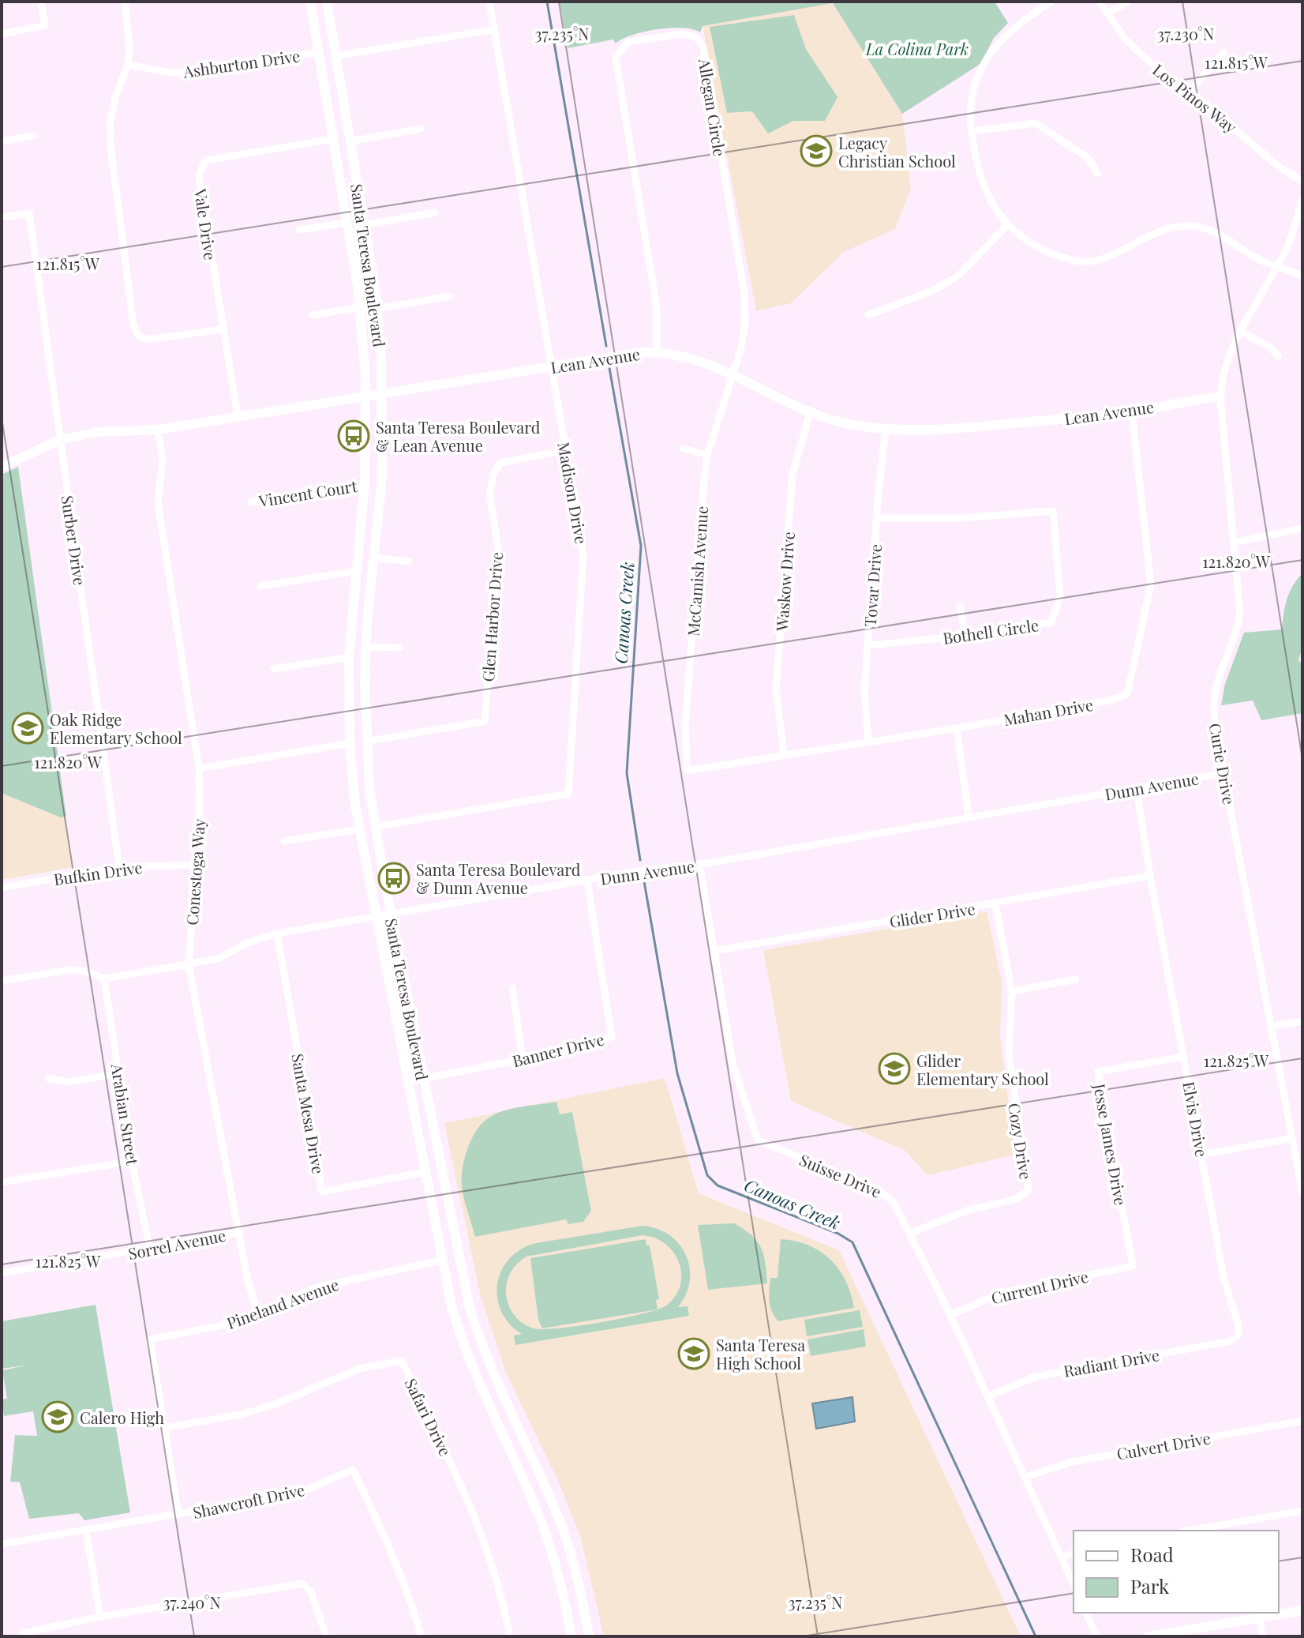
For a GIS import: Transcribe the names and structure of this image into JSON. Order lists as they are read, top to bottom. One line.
{"streets":{"main road":["Santa Teresa Boulevard","Lean Avenue"],"street":["Ashburton Drive","Los Pinos Way","Allegan Circle","Vale Drive","Vincent Court","Madison Drive","Surber Drive","McCamish Avenue","Waskow Drive","Tovar Drive","Glen Harbor Drive","Bothell Circle","Mahan Drive","Curie Drive","Dunn Avenue","Conestoga Way","Bufkin Drive","Glider Drive","Banner Drive","Santa Mesa Drive","Arabian Street","Elvis Drive","Cozy Drive","Jesse James Drive","Suisse Drive","Sorrel Avenue","Current Drive","Pineland Avenue","Radiant Drive","Safari Drive","Culvert Drive","Shawcroft Drive"]},"crossings":[["Ashburton Drive","Santa Teresa Boulevard"],["Allegan Circle","Lean Avenue"],["Allegan Circle","McCamish Avenue"],["Vale Drive","Santa Teresa Boulevard"],["Vale Drive","Lean Avenue"],["Santa Teresa Boulevard","Lean Avenue"],["Santa Teresa Boulevard","Vincent Court"],["Santa Teresa Boulevard","Madison Drive"],["Santa Teresa Boulevard","Glen Harbor Drive"],["Santa Teresa Boulevard","Dunn Avenue"],["Santa Teresa Boulevard","Banner Drive"],["Santa Teresa Boulevard","Santa Mesa Drive"],["Santa Teresa Boulevard","Pineland Avenue"],["Lean Avenue","Madison Drive"],["Lean Avenue","Surber Drive"],["Lean Avenue","McCamish Avenue"],["Lean Avenue","Waskow Drive"],["Lean Avenue","Tovar Drive"],["Lean Avenue","Mahan Drive"],["Lean Avenue","Curie Drive"],["Lean Avenue","Conestoga Way"],["Madison Drive","Glen Harbor Drive"],["Surber Drive","Bufkin Drive"],["McCamish Avenue","Mahan Drive"],["Waskow Drive","Mahan Drive"],["Tovar Drive","Bothell Circle"],["Tovar Drive","Mahan Drive"],["Curie Drive","Dunn Avenue"],["Dunn Avenue","Conestoga Way"],["Dunn Avenue","Banner Drive"],["Dunn Avenue","Santa Mesa Drive"],["Dunn Avenue","Arabian Street"],["Dunn Avenue","Elvis Drive"],["Dunn Avenue","Suisse Drive"],["Conestoga Way","Bufkin Drive"],["Conestoga Way","Sorrel Avenue"],["Conestoga Way","Pineland Avenue"],["Glider Drive","Elvis Drive"],["Glider Drive","Cozy Drive"],["Glider Drive","Suisse Drive"],["Arabian Street","Sorrel Avenue"],["Elvis Drive","Jesse James Drive"],["Elvis Drive","Radiant Drive"],["Cozy Drive","Suisse Drive"],["Jesse James Drive","Current Drive"],["Suisse Drive","Current Drive"],["Suisse Drive","Radiant Drive"],["Suisse Drive","Culvert Drive"],["Pineland Avenue","Safari Drive"],["Pineland Avenue","Shawcroft Drive"]],"water":["Canoas Creek"],"parks":["La Colina Park"],"places":{"school or university":["Legacy Christian School","Oak Ridge Elementary School","Glider Elementary School","Santa Teresa High School","Calero High"],"bus stop":["Santa Teresa Boulevard & Lean Avenue","Santa Teresa Boulevard & Dunn Avenue"]},"legend":["Road","Park"],"coordinates":["37.230°N","37.235°N","121.815°W","121.820°W","121.825°W","37.240°N"]}
